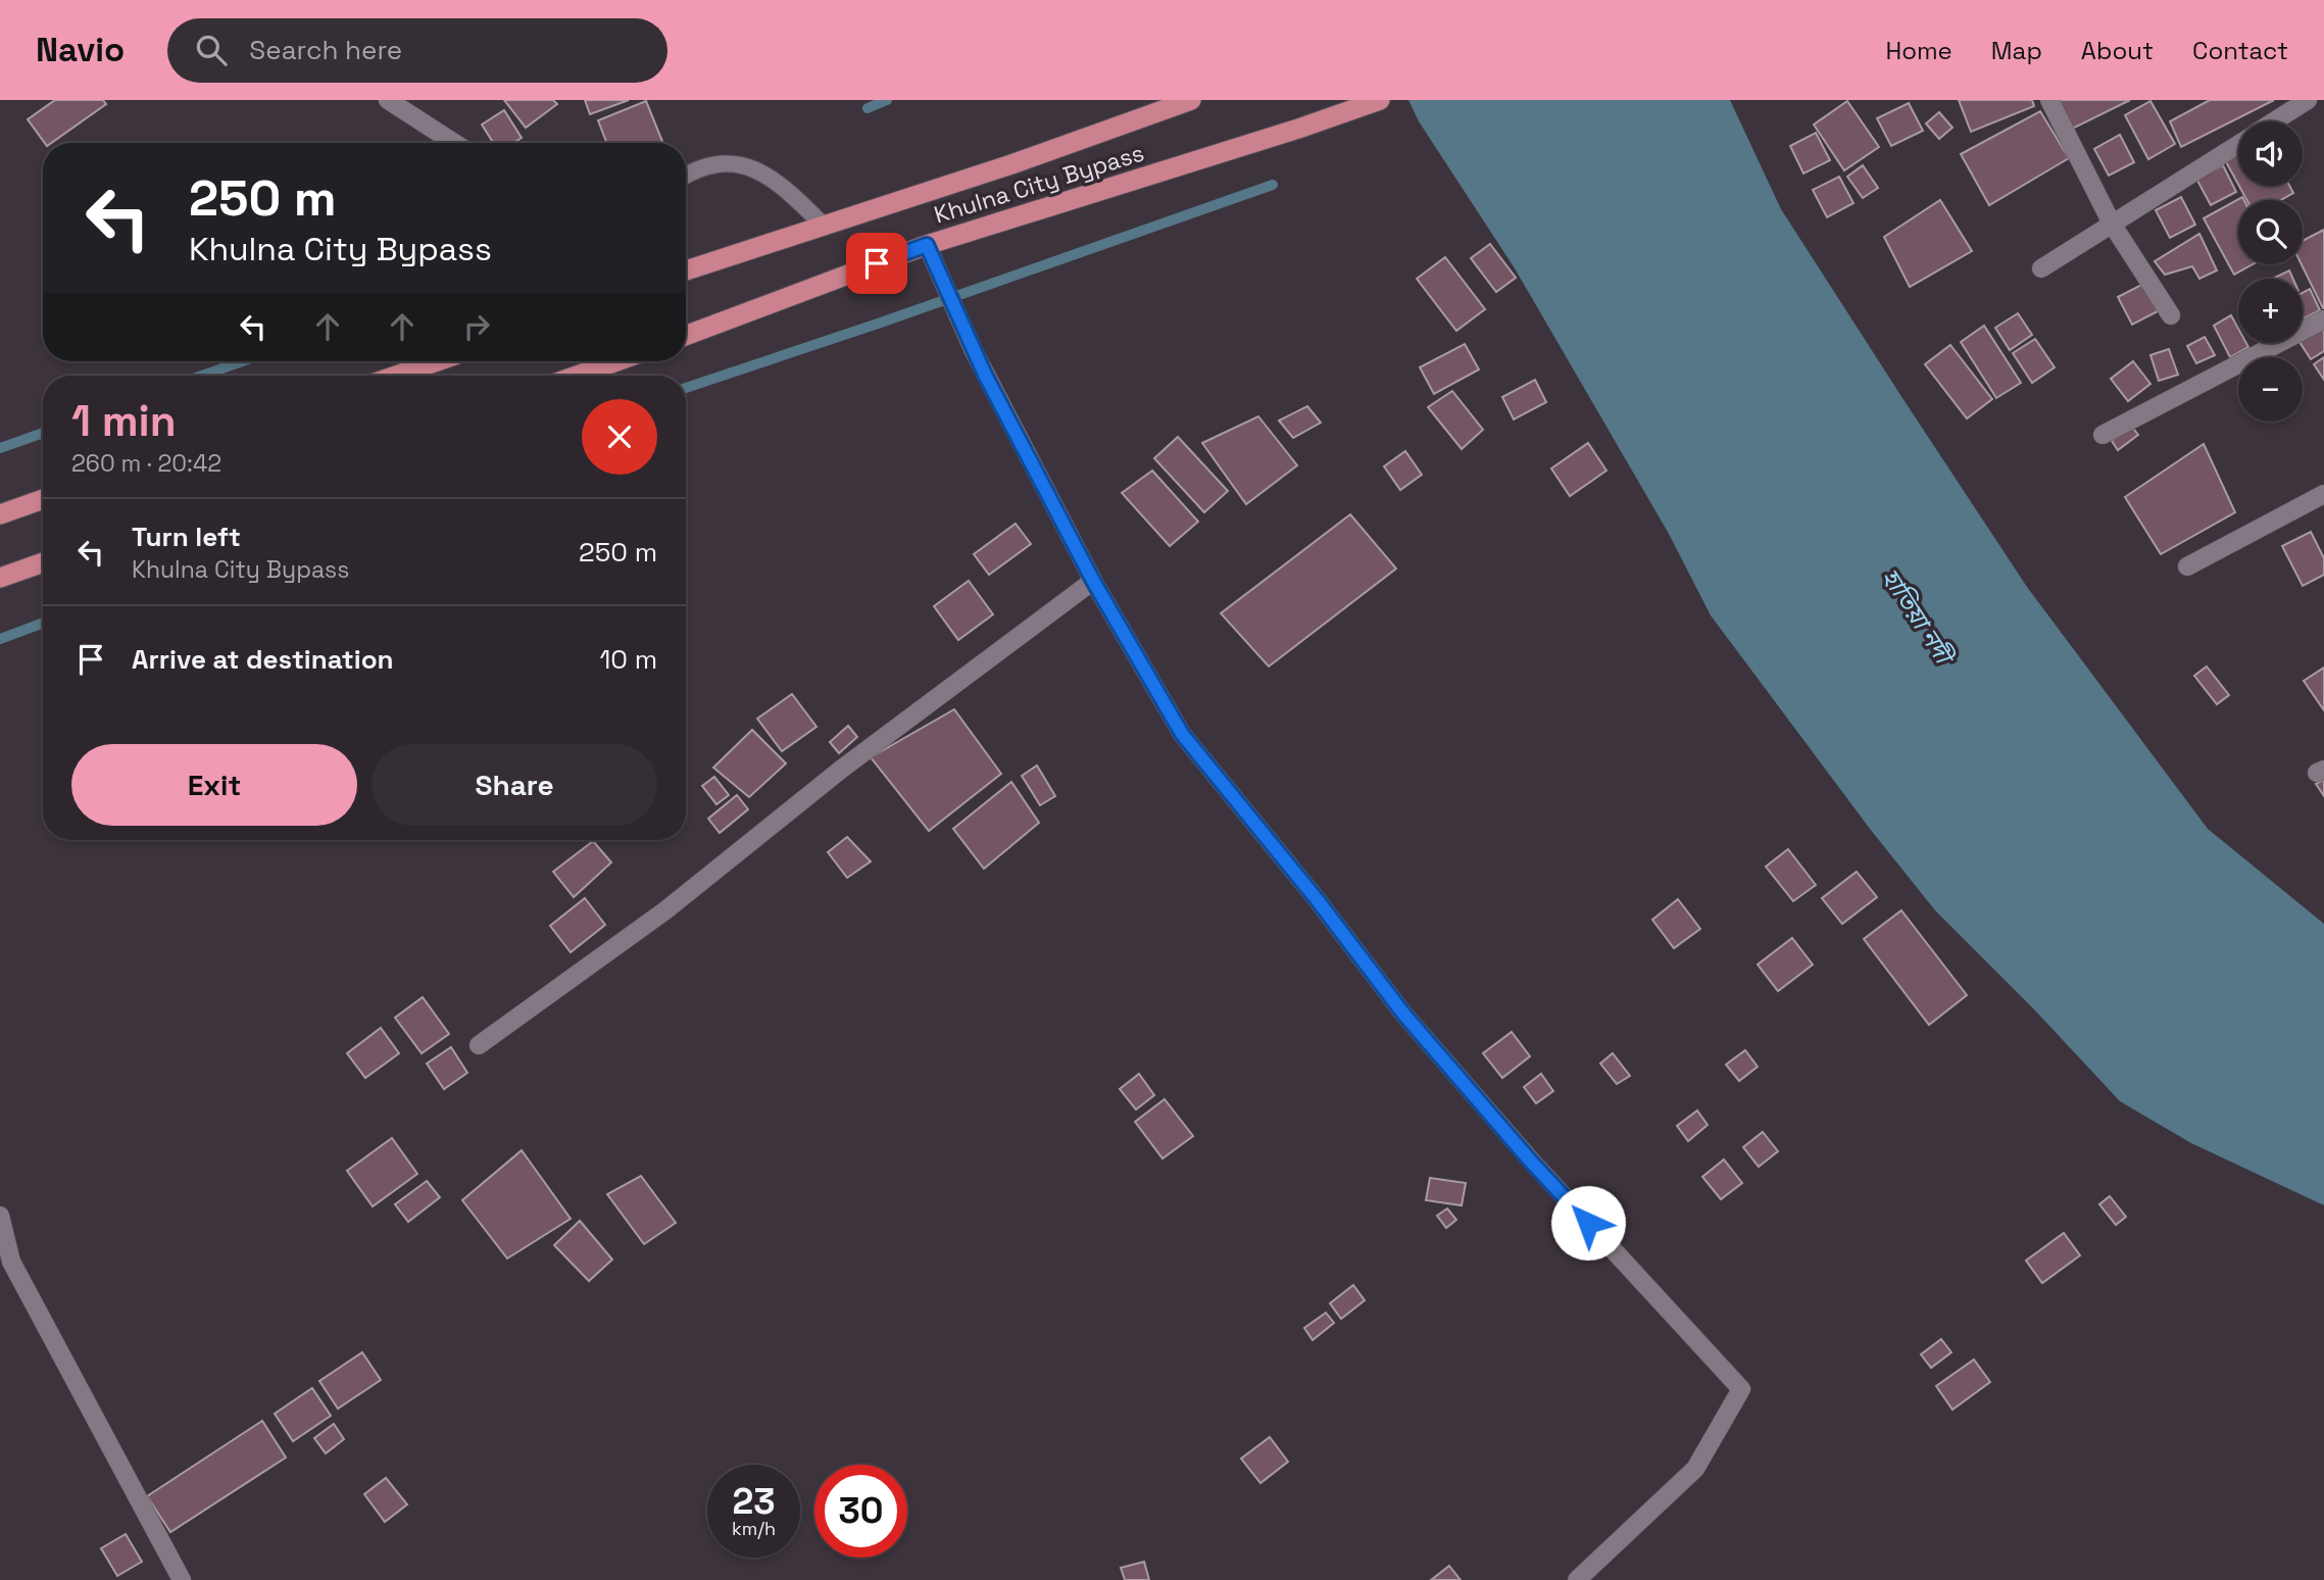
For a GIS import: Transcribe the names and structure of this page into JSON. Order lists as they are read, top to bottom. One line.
{"streets":{"highway":["Khulna City Bypass"]},"water":["হাতিয়া নদী"],"page":{"header":"Navio","search":"Search here","nav":["Home","Map","About","Contact"],"map_buttons":["+","−"],"turn":["250 m","Khulna City Bypass"],"heading":["1 min","260 m · 20:42"],"list":[{"name":"Turn left","note":"Khulna City Bypass","value":"250 m"},{"name":"Arrive at destination","value":"10 m"}],"buttons":["Exit","Share"],"speed":"23 km/h","limit":"30"}}
